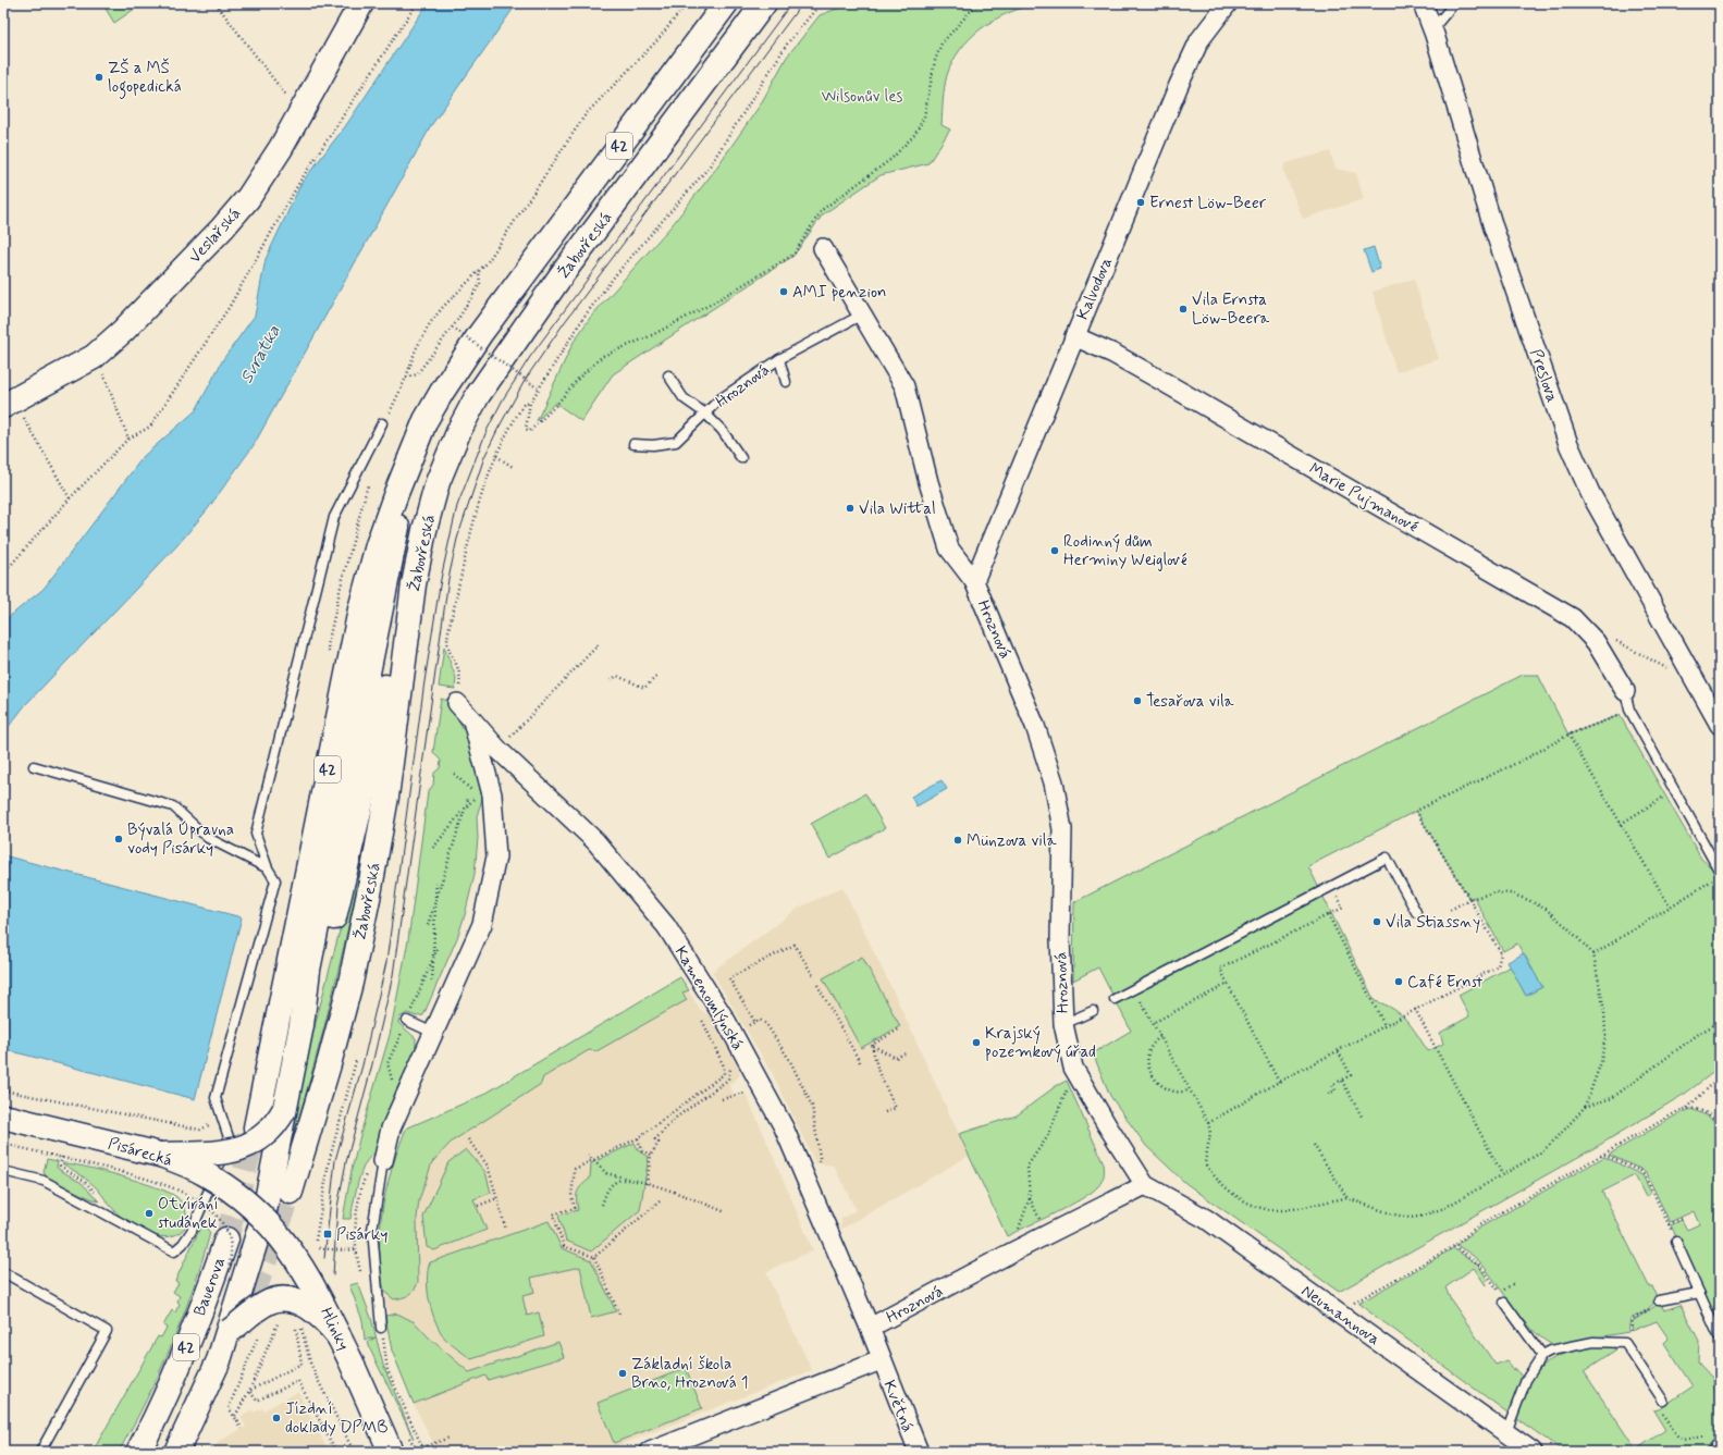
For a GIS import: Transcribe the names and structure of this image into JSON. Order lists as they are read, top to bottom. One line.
{"streets":{"main road":["42","Veslařská","Žabovřeská","Pisárecká","Bauerova","Hlinky"],"street":["Kalvodova","Preslova","Hroznová","Marie Pujmanové","Kamenomlýnská","Neumannova","Květná"]},"crossings":[["42","Žabovřeská"],["42","Pisárecká"],["42","Hlinky"],["Kalvodova","Hroznová"],["Kalvodova","Marie Pujmanové"],["Hroznová","Kamenomlýnská"],["Hroznová","Neumannova"],["Hroznová","Květná"],["Pisárecká","Hlinky"]],"water":["Svratka"],"parks":["Wilsonův les"],"places":{"other":["ZŠ a MŠ logopedická","Ernest Löw-Beer","AMI penzion","Vila Ernsta Löw-Beera","Vila Wittal","Rodinný dům Herminy Weiglové","Tesařova vila","Bývalá Úpravna vody Pisárky","Münzova vila","Vila Stiassny","Café Ernst","Krajský pozemkový úřad","Otvírání studánek","Základní škola Brno, Hroznová 1","Jízdní doklady DPMB"],"transit":["Pisárky"]}}
